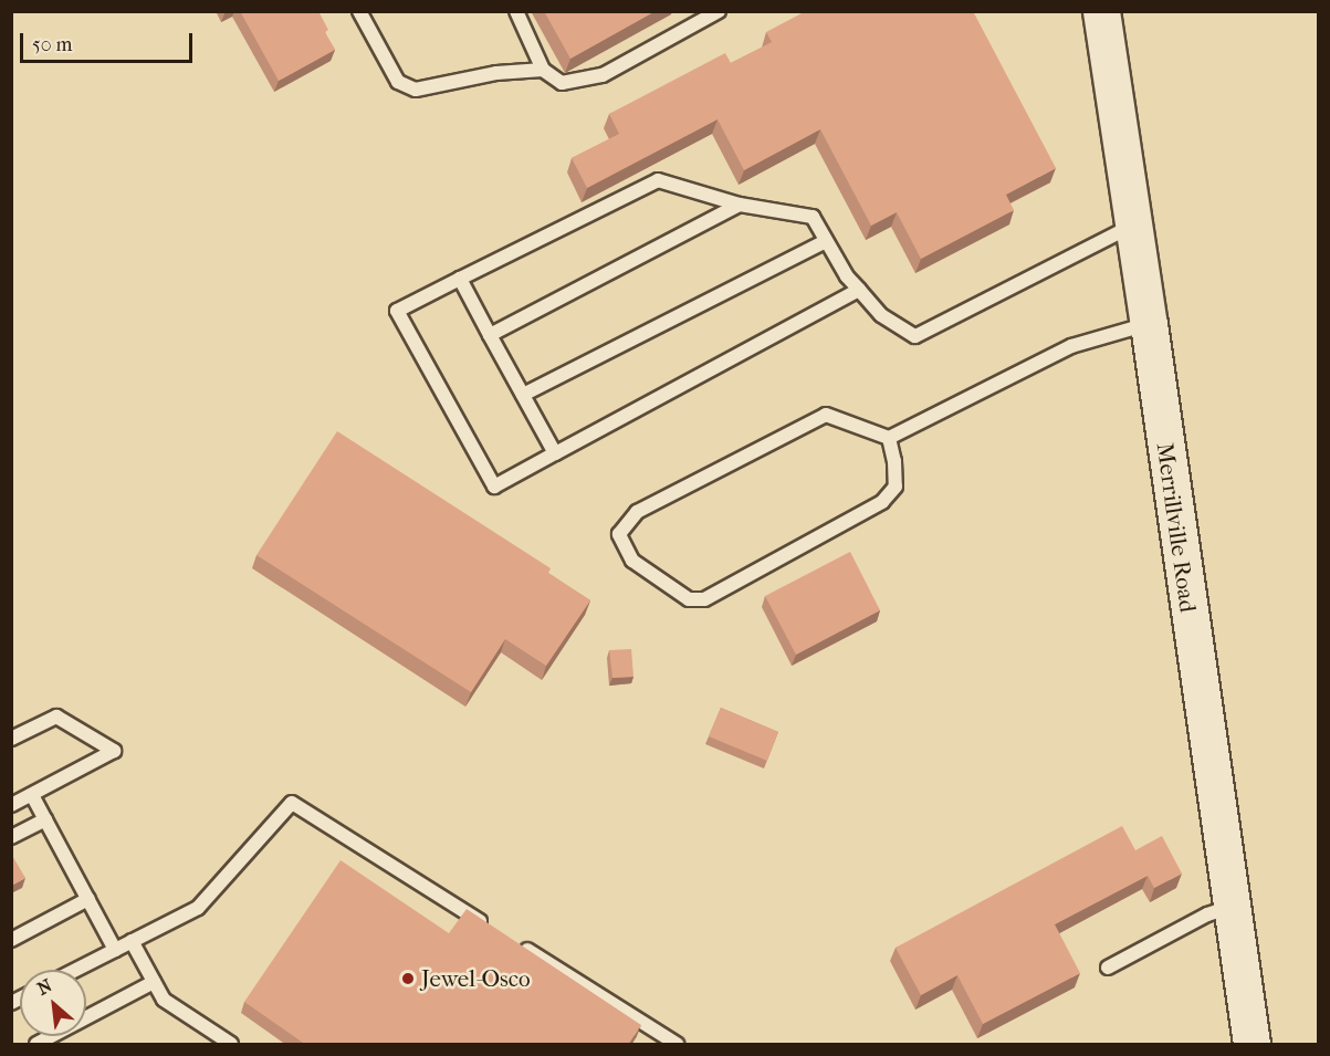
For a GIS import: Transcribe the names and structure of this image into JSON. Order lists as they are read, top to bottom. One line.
{"streets":{"street":["Merrillville Road"]},"places":["Jewel-Osco"],"scale_bar":"50 m","north":"top left"}
